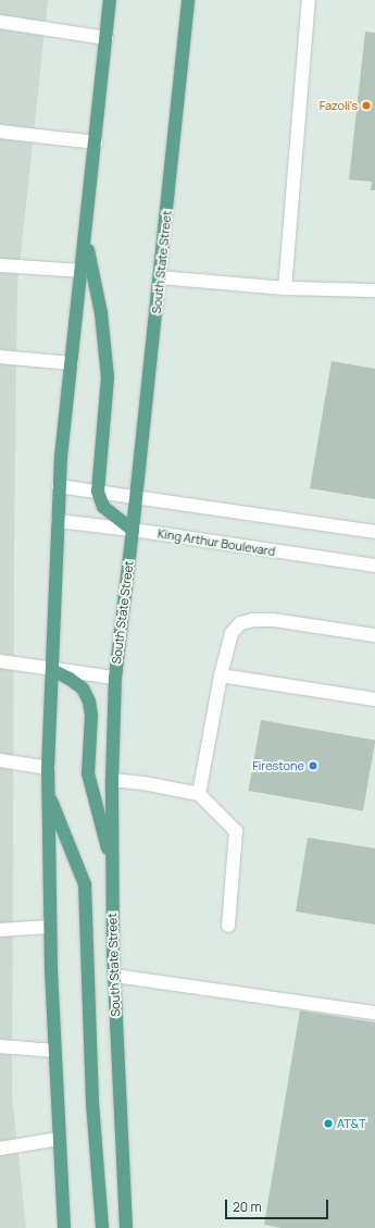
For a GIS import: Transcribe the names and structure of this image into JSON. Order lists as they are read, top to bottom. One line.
{"streets":{"main road":["South State Street"],"street":["King Arthur Boulevard"]},"crossings":[["South State Street","King Arthur Boulevard"]],"places":["Fazoli's","Firestone","AT&T"],"scale_bar":"20 m"}
